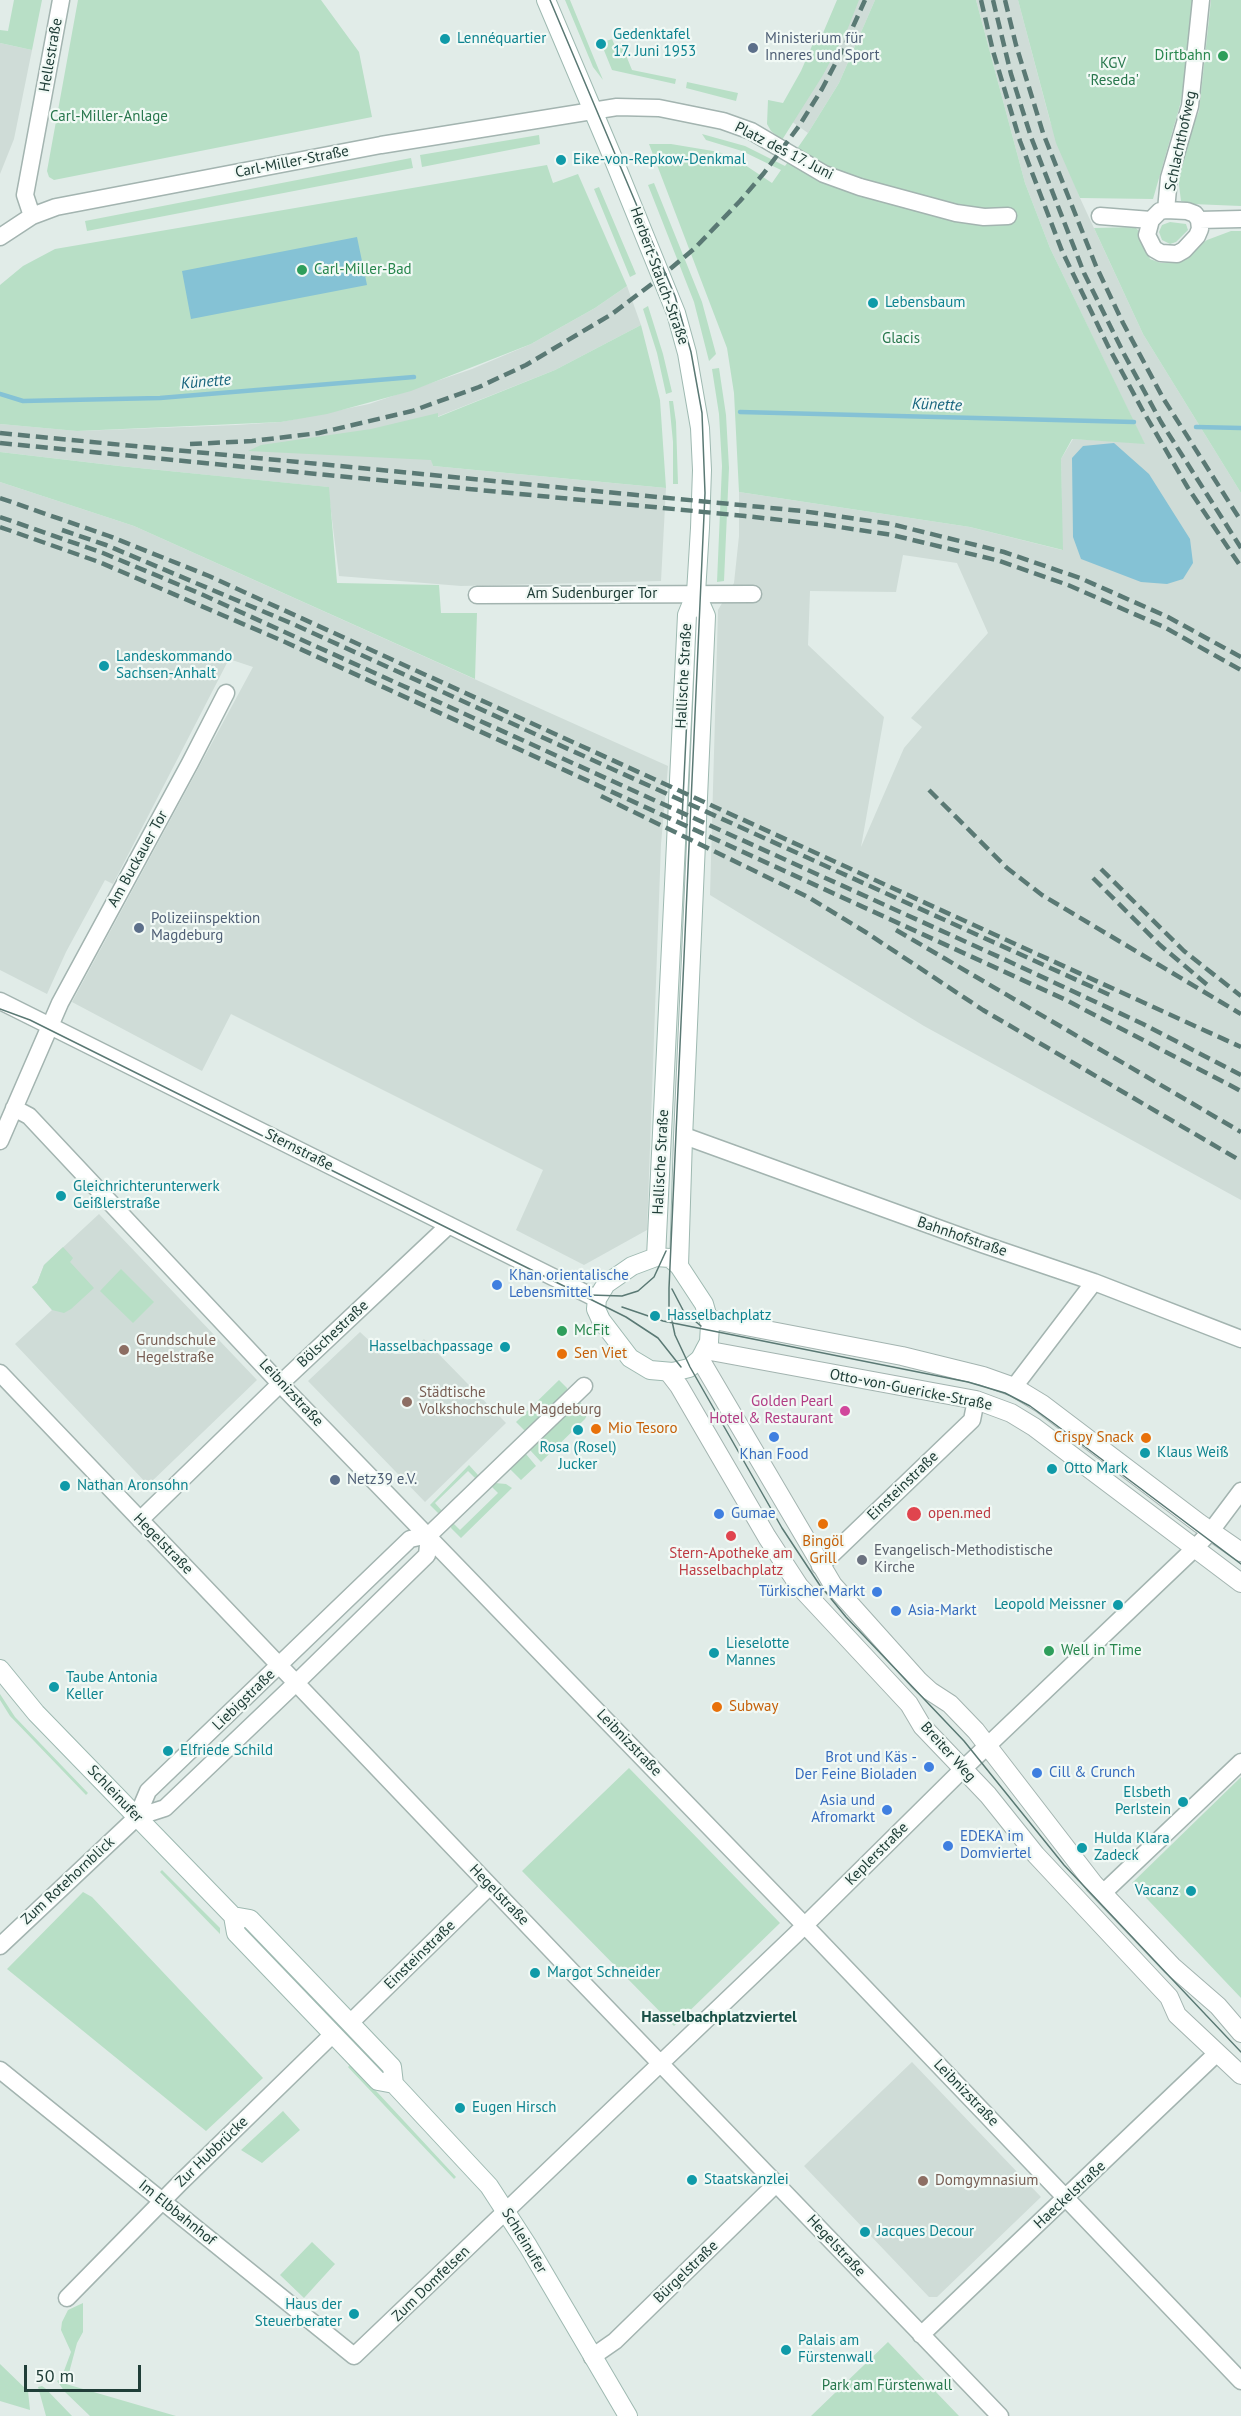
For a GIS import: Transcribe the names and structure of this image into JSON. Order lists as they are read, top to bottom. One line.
{"streets":{"main road":["Herbert-Stauch-Straße","Hallische Straße","Otto-von-Guericke-Straße","Breiter Weg","Schleinufer"],"street":["Hellestraße","Schlachthofweg","Platz des 17. Juni","Carl-Miller-Straße","Am Sudenburger Tor","Am Buckauer Tor","Sternstraße","Bahnhofstraße","Bölschestraße","Leibnizstraße","Einsteinstraße","Hegelstraße","Liebigstraße","Keplerstraße","Zum Rotehornblick","Zur Hubbrücke","Haeckelstraße","Im Elbbahnhof","Bürgelstraße","Zum Domfelsen"]},"crossings":[["Hellestraße","Carl-Miller-Straße"],["Platz des 17. Juni","Carl-Miller-Straße"],["Platz des 17. Juni","Herbert-Stauch-Straße"],["Carl-Miller-Straße","Herbert-Stauch-Straße"],["Herbert-Stauch-Straße","Am Sudenburger Tor"],["Herbert-Stauch-Straße","Hallische Straße"],["Am Sudenburger Tor","Hallische Straße"],["Hallische Straße","Sternstraße"],["Hallische Straße","Bahnhofstraße"],["Hallische Straße","Otto-von-Guericke-Straße"],["Hallische Straße","Breiter Weg"],["Am Buckauer Tor","Sternstraße"],["Am Buckauer Tor","Leibnizstraße"],["Sternstraße","Bölschestraße"],["Sternstraße","Otto-von-Guericke-Straße"],["Sternstraße","Breiter Weg"],["Bölschestraße","Leibnizstraße"],["Bölschestraße","Hegelstraße"],["Otto-von-Guericke-Straße","Einsteinstraße"],["Otto-von-Guericke-Straße","Breiter Weg"],["Otto-von-Guericke-Straße","Keplerstraße"],["Leibnizstraße","Liebigstraße"],["Leibnizstraße","Keplerstraße"],["Leibnizstraße","Haeckelstraße"],["Einsteinstraße","Hegelstraße"],["Einsteinstraße","Schleinufer"],["Hegelstraße","Liebigstraße"],["Hegelstraße","Keplerstraße"],["Hegelstraße","Haeckelstraße"],["Hegelstraße","Bürgelstraße"],["Liebigstraße","Schleinufer"],["Liebigstraße","Zum Rotehornblick"],["Breiter Weg","Keplerstraße"],["Breiter Weg","Haeckelstraße"],["Schleinufer","Keplerstraße"],["Schleinufer","Zum Rotehornblick"],["Schleinufer","Zur Hubbrücke"],["Schleinufer","Bürgelstraße"],["Schleinufer","Zum Domfelsen"],["Keplerstraße","Zum Domfelsen"],["Zur Hubbrücke","Im Elbbahnhof"],["Im Elbbahnhof","Zum Domfelsen"]],"districts":["Hasselbachplatzviertel"],"water":["Künette"],"parks":["KGV 'Reseda'","Carl-Miller-Anlage","Glacis","Park am Fürstenwall"],"places":["Lennéquartier","Gedenktafel 17. Juni 1953","Ministerium für Inneres und Sport","Dirtbahn","Eike-von-Repkow-Denkmal","Carl-Miller-Bad","Lebensbaum","Landeskommando Sachsen-Anhalt","Polizeiinspektion Magdeburg","Gleichrichterunterwerk Geißlerstraße","Khan orientalische Lebensmittel","Hasselbachplatz","McFit","Hasselbachpassage","Grundschule Hegelstraße","Sen Viet","Städtische Volkshochschule Magdeburg","Golden Pearl Hotel & Restaurant","Mio Tesoro","Rosa (Rosel) Jucker","Khan Food","Crispy Snack","Klaus Weiß","Otto Mark","Netz39 e.V.","Nathan Aronsohn","Gumae","open.med","Bingöl Grill","Stern-Apotheke am Hasselbachplatz","Evangelisch-Methodistische Kirche","Türkischer Markt","Leopold Meissner","Asia-Markt","Well in Time","Lieselotte Mannes","Taube Antonia Keller","Subway","Elfriede Schild","Brot und Käs - Der Feine Bioladen","Cill & Crunch","Elsbeth Perlstein","Asia und Afromarkt","EDEKA im Domviertel","Hulda Klara Zadeck","Vacanz","Margot Schneider","Eugen Hirsch","Staatskanzlei","Domgymnasium","Jacques Decour","Haus der Steuerberater","Palais am Fürstenwall"],"scale_bar":"50 m"}
